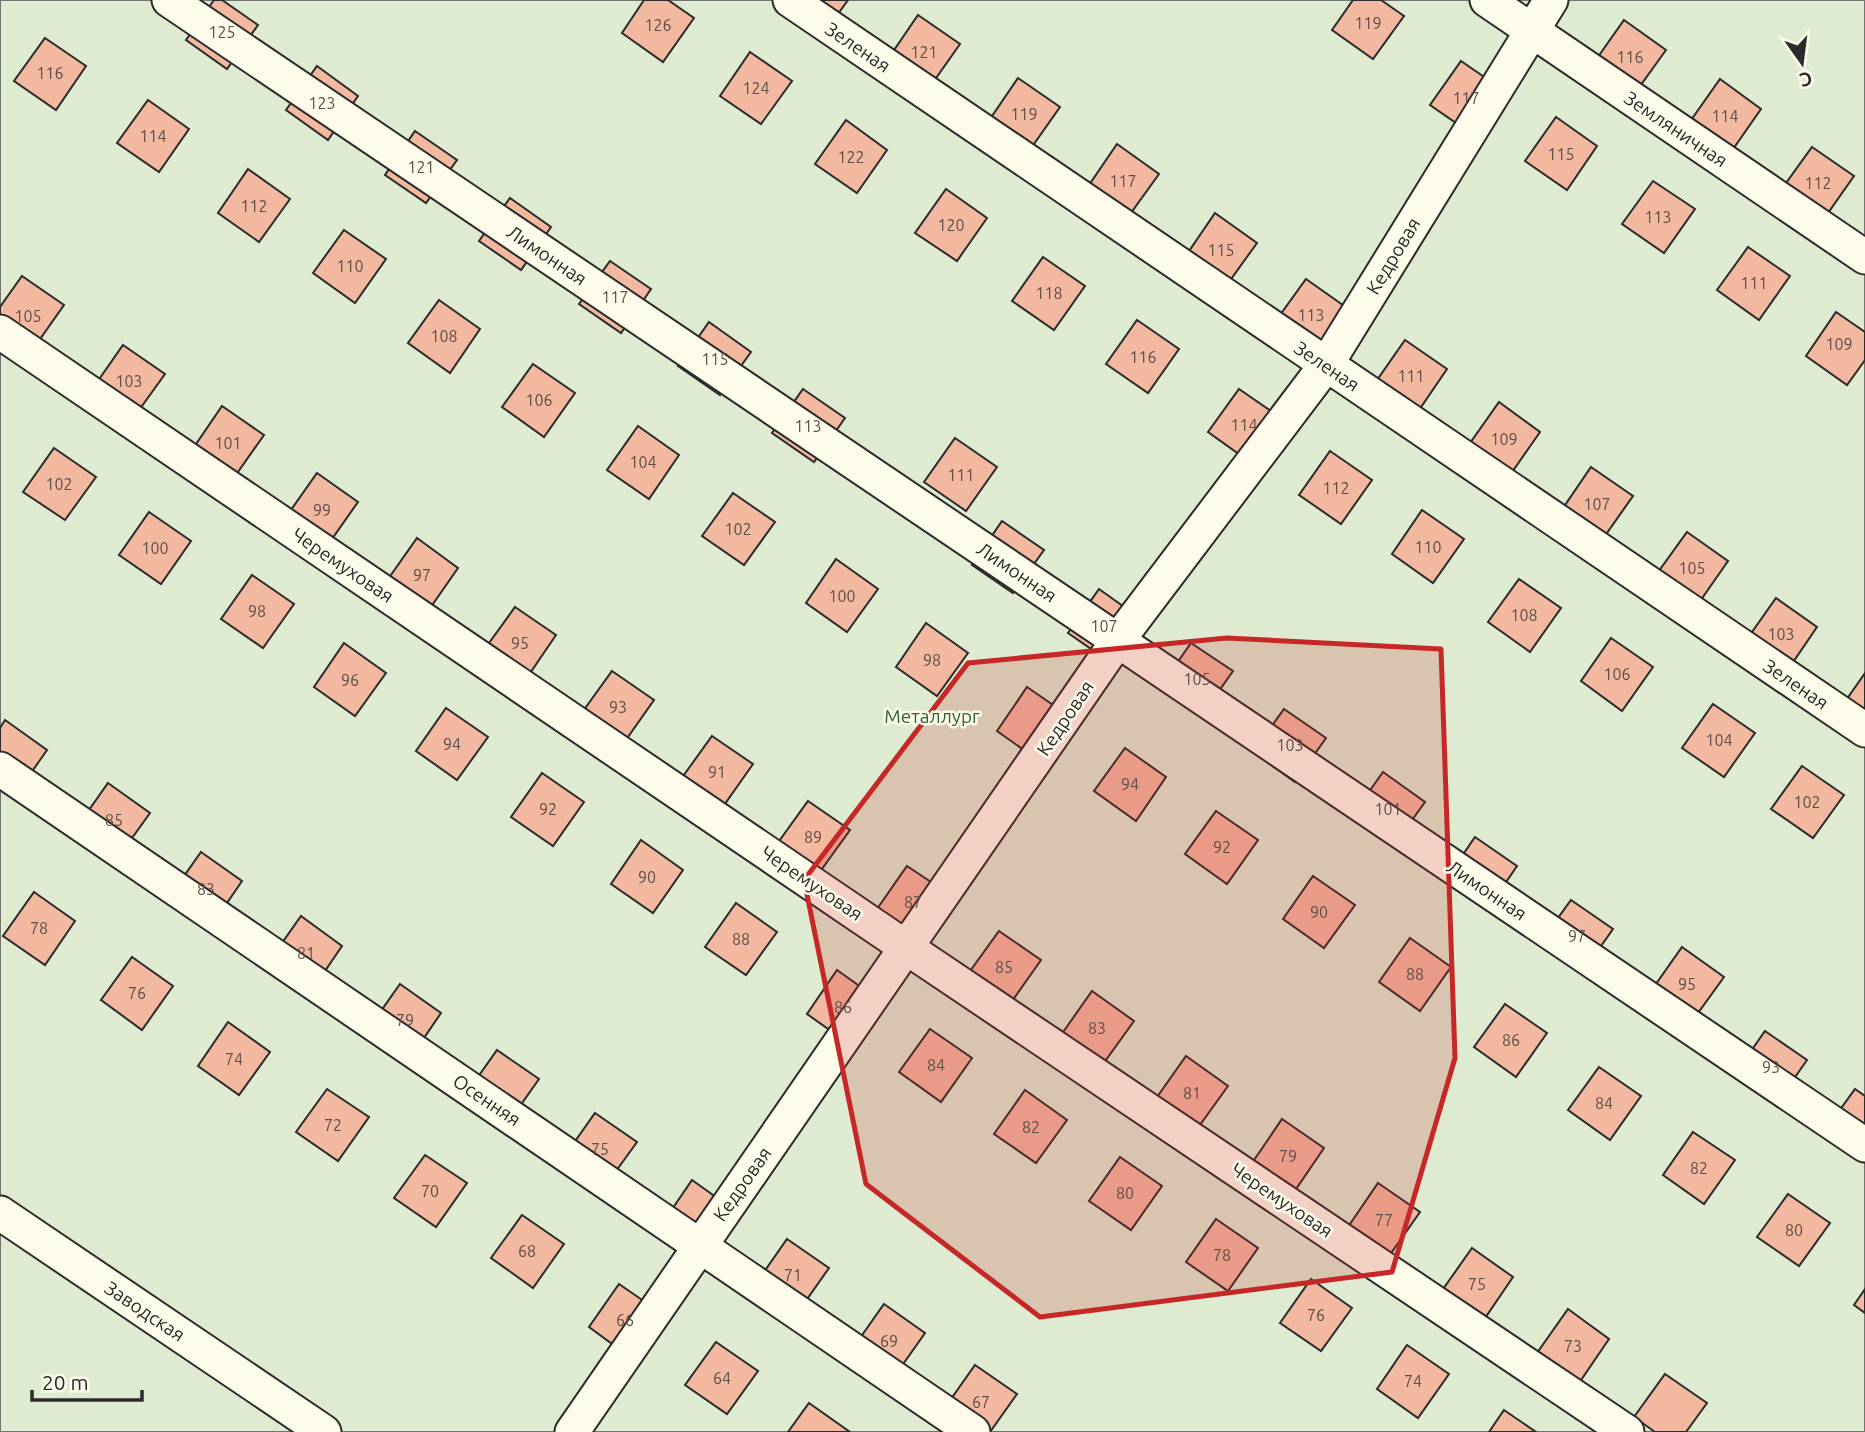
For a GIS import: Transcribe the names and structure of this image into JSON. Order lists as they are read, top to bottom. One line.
{"streets":{"street":["Зеленая","Земляничная","Лимонная","Кедровая","Черемуховая","Осенняя","Заводская"]},"crossings":[["Зеленая","Кедровая"],["Земляничная","Кедровая"],["Лимонная","Кедровая"],["Кедровая","Черемуховая"],["Кедровая","Осенняя"]],"parks":["Металлург"],"house_numbers":["119","126","125","121","116","116","124","117","123","119","114","114","115","122","121","117","112","112","113","120","115","110","111","118","117","113","105","108","109","116","115","111","103","106","114","113","109","101","104","111","102","112","107","99","102","110","100","105","97","100","98","108","107","103","95","98","106","105","96","93","104","94","103","91","94","102","92","101","85","89","92","90","83","87","90","78","97","88","81","85","88","95","76","86","79","83","86","74","84","93","81","84","72","82","75","79","82","70","80","77","80","68","78","71","75","76","66","69","73","64","74","67"],"scale_bar":"20 m","north":"bottom"}
